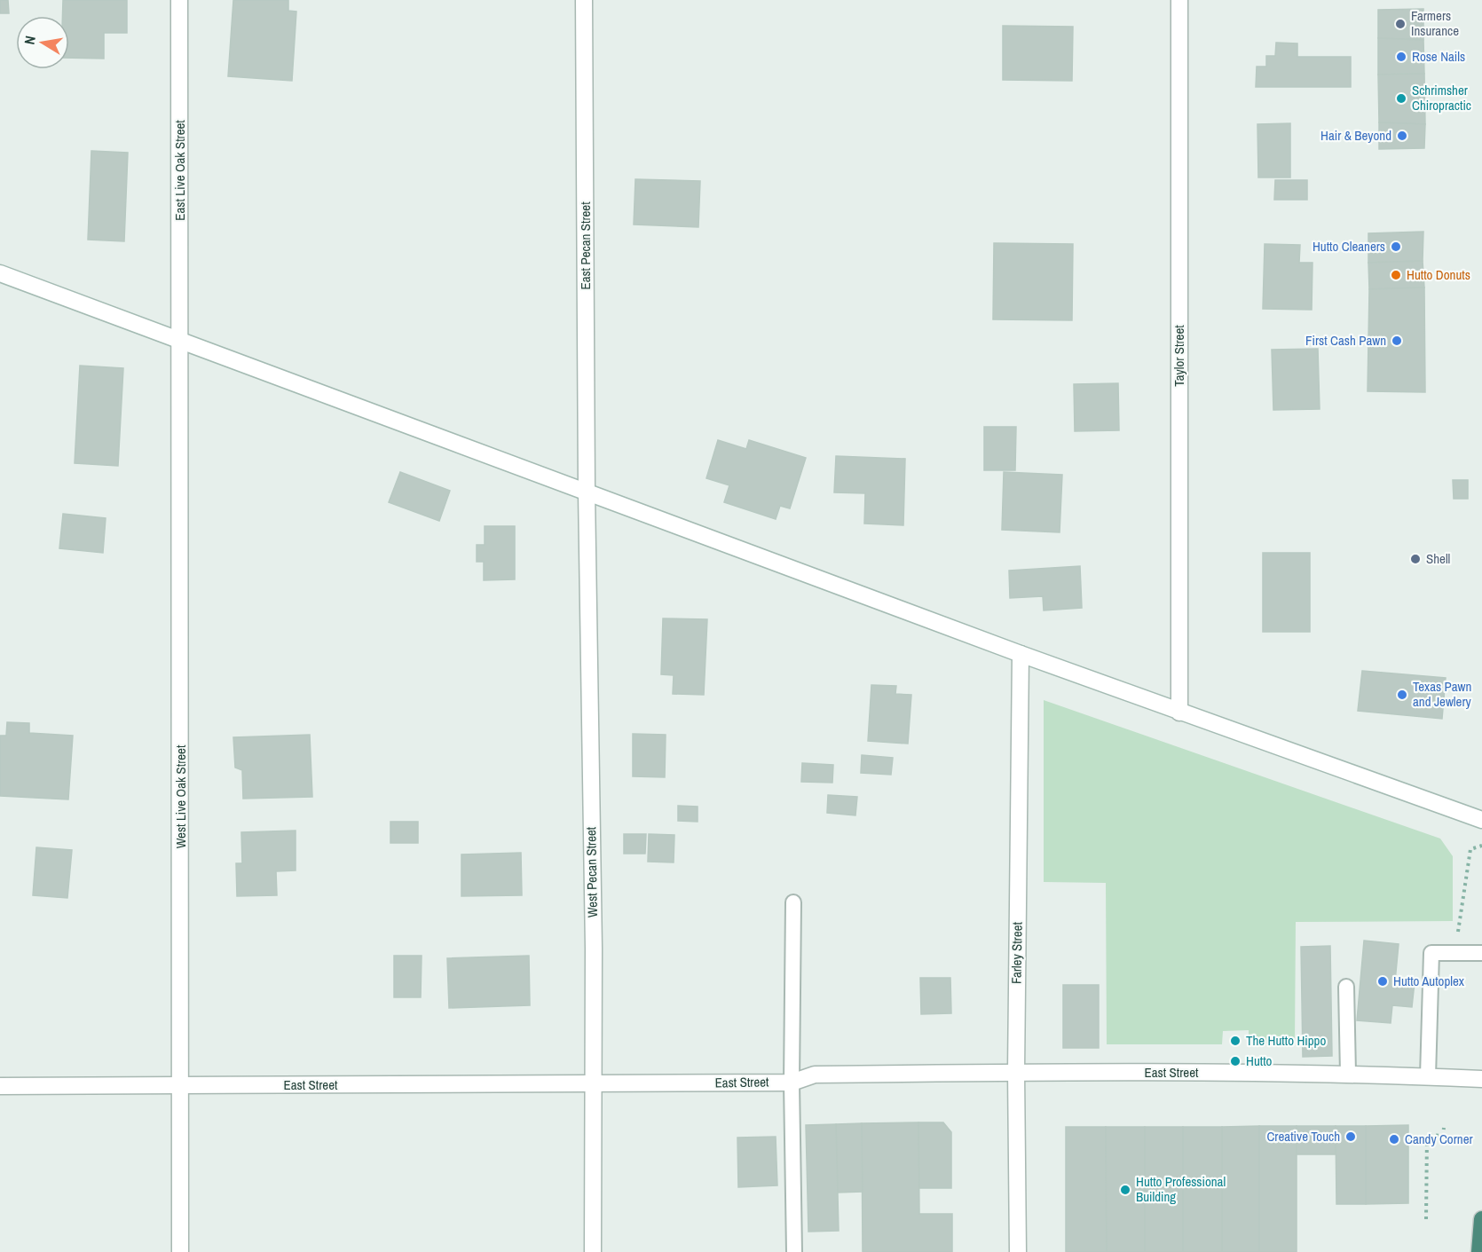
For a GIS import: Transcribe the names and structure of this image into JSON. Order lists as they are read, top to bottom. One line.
{"streets":{"street":["East Live Oak Street","East Pecan Street","Taylor Street","West Live Oak Street","West Pecan Street","Farley Street","East Street"]},"crossings":[["East Live Oak Street","West Live Oak Street"],["East Pecan Street","West Pecan Street"],["West Live Oak Street","East Street"],["West Pecan Street","East Street"],["Farley Street","East Street"]],"places":["Farmers Insurance","Rose Nails","Schrimsher Chiropractic","Hair & Beyond","Hutto Cleaners","Hutto Donuts","First Cash Pawn","Shell","Texas Pawn and Jewlery","Hutto Autoplex","The Hutto Hippo","Hutto","Creative Touch","Candy Corner","Hutto Professional Building"],"north":"left"}
